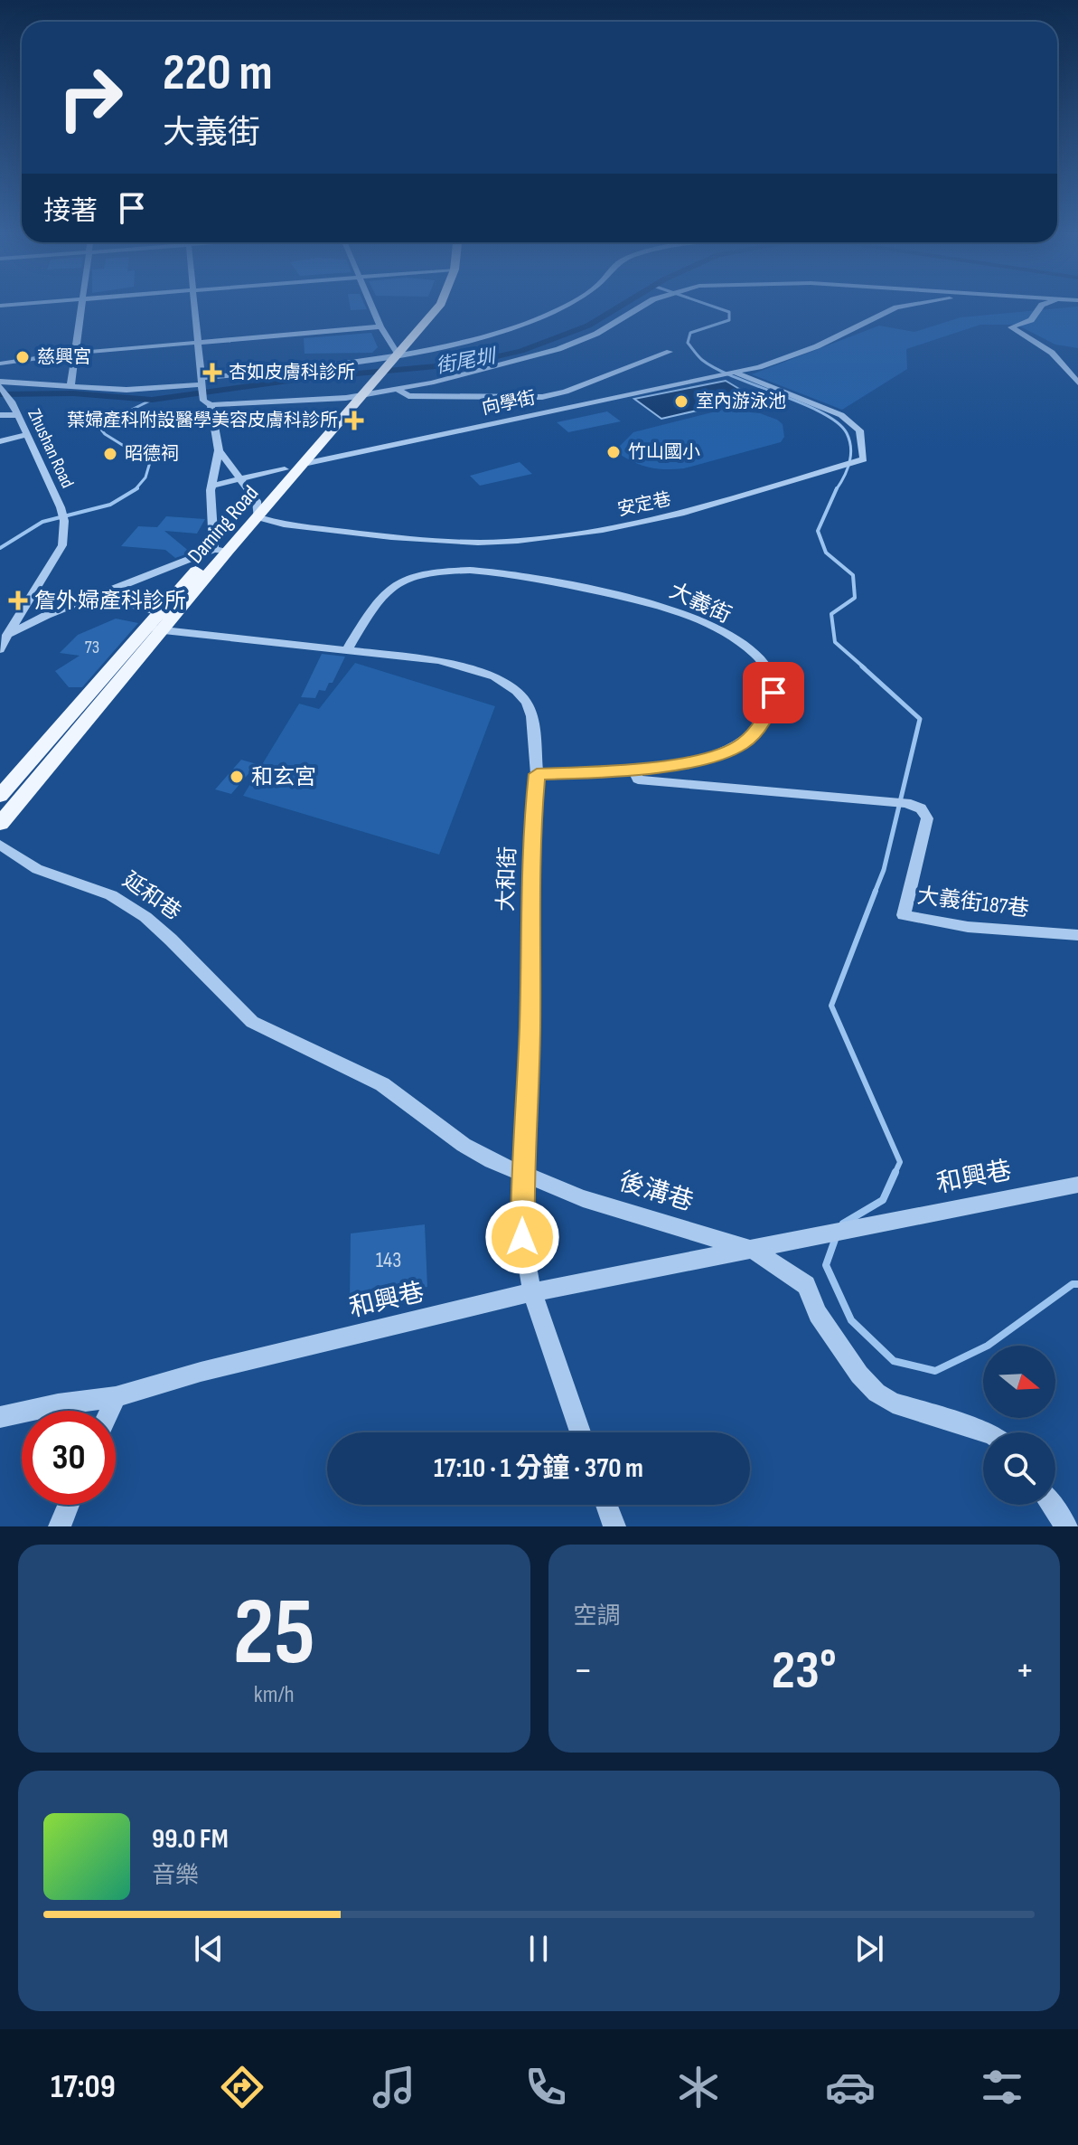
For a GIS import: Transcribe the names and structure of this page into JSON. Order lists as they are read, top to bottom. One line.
{"streets":{"main road":["Daming Road"],"street":["向學街","Zhushan Road","安定巷","大義街","大和街","延和巷","大義街187巷","和興巷","後溝巷"]},"crossings":[["向學街","安定巷"],["向學街","Daming Road"],["安定巷","Daming Road"],["Daming Road","大和街"],["大義街","大和街"],["大義街","大義街187巷"],["大和街","和興巷"],["大和街","後溝巷"],["延和巷","後溝巷"],["和興巷","後溝巷"]],"water":["街尾圳"],"places":{"other":["慈興宮","室內游泳池","竹山國小","昭德祠","和玄宮"],"health":["杏如皮膚科診所","葉婦產科附設醫學美容皮膚科診所","詹外婦產科診所"]},"house_numbers":["73","143"],"north":"right","page":{"turn":["220 m","大義街"],"then":"接著","limit":"30","trip":"17:10 · 1 分鐘 · 370 m","tile":[["25","km/h"],"空調"],"heat":["−","23°","+"],"song":["99.0 FM","音樂"],"tabs":"17:09"}}
